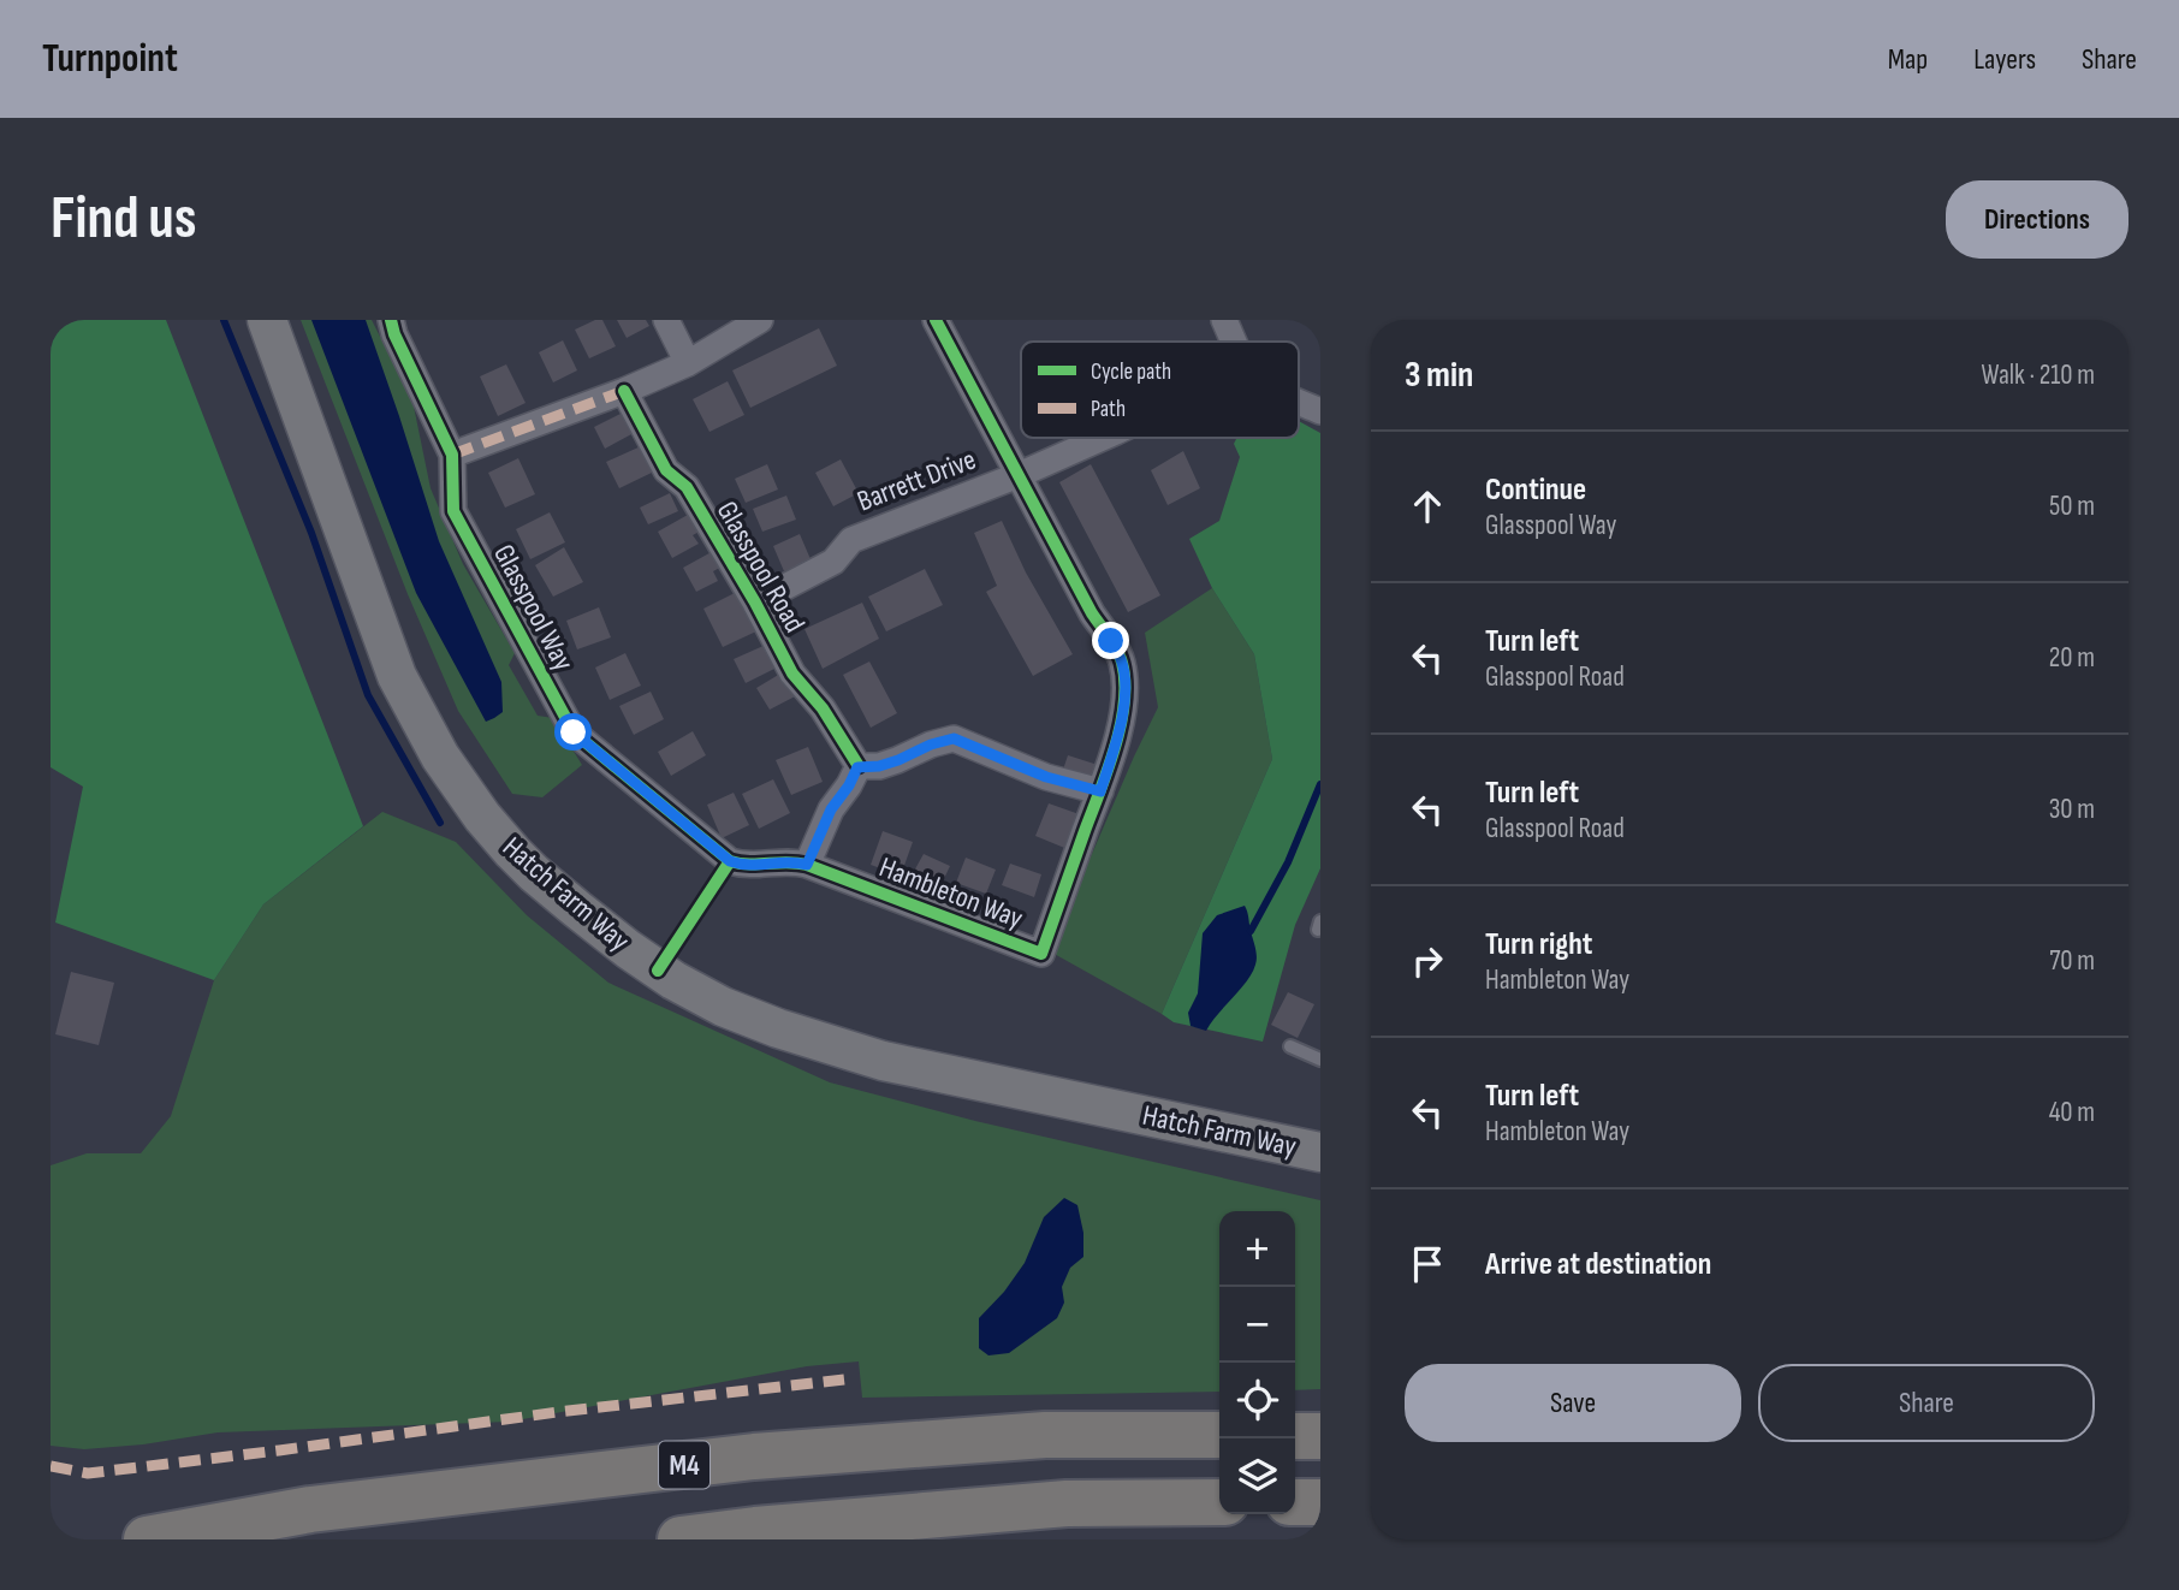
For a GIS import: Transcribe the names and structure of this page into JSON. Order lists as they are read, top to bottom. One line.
{"streets":{"highway":["M4"],"street":["Barrett Drive","Glasspool Road","Glasspool Way","Hambleton Way","Hatch Farm Way"]},"crossings":[["Barrett Drive","Glasspool Road"],["Barrett Drive","Hambleton Way"],["Glasspool Way","Hambleton Way"]],"legend":["Cycle path","Path"],"page":{"header":"Turnpoint","nav":["Map","Layers","Share"],"buttons":["Directions",["Save","Share"]],"title":"Find us","heading":["3 min","Walk · 210 m"],"list":[["Continue","Glasspool Way","50 m"],["Turn left","Glasspool Road","20 m"],["Turn left","Glasspool Road","30 m"],["Turn right","Hambleton Way","70 m"],["Turn left","Hambleton Way","40 m"],"Arrive at destination"],"map_buttons":["+","−"]}}
